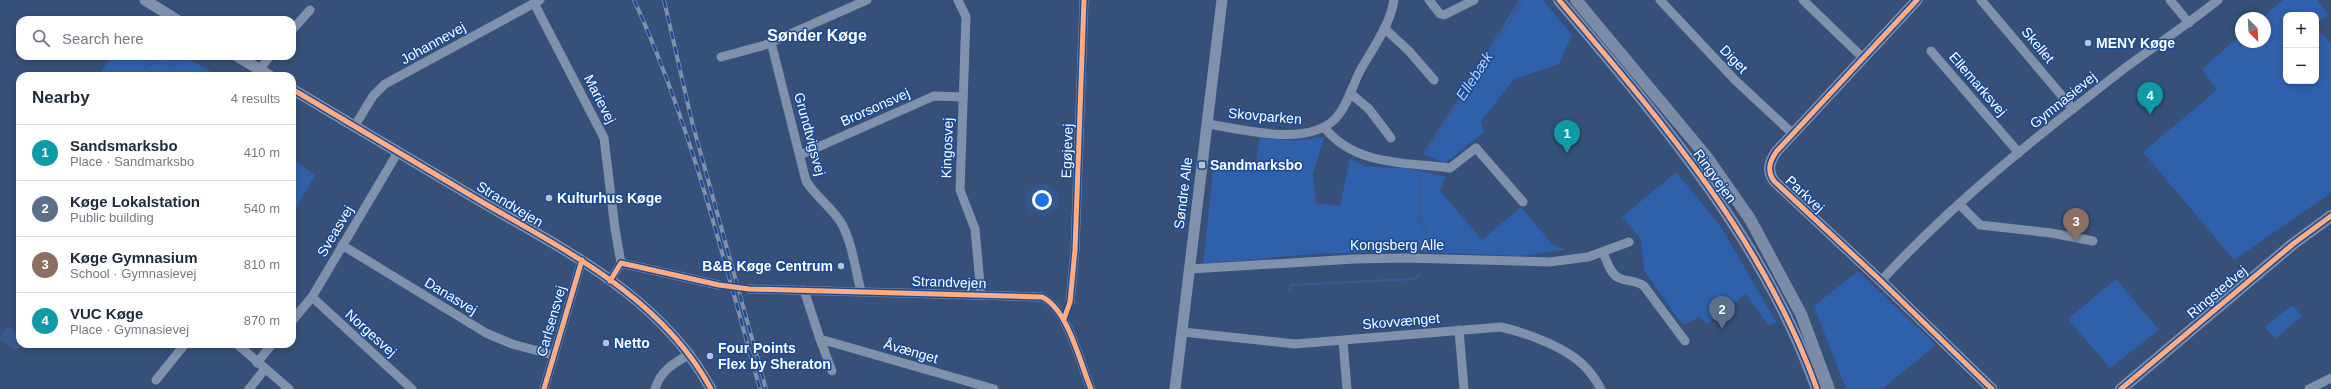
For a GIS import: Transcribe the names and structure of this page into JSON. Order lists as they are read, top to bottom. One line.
{"streets":{"main road":["Ringvejen","Ringstedvej"],"street":["Johannevej","Skellet","Diget","Ellemarksvej","Marievej","Gymnasievej","Brorsonsvej","Skovparken","Grundtvigsvej","Kingosvej","Egøjevej","Søndre Alle","Parkvej","Strandvejen","Sveasvej","Kongsberg Alle","Danasvej","Carlsensvej","Skovvænget","Norgesvej","Åvænget"]},"crossings":[["Johannevej","Marievej"],["Johannevej","Strandvejen"],["Skellet","Gymnasievej"],["Diget","Parkvej"],["Ellemarksvej","Gymnasievej"],["Gymnasievej","Parkvej"],["Brorsonsvej","Grundtvigsvej"],["Brorsonsvej","Kingosvej"],["Skovparken","Søndre Alle"],["Grundtvigsvej","Strandvejen"],["Kingosvej","Strandvejen"],["Søndre Alle","Kongsberg Alle"],["Søndre Alle","Skovvænget"],["Strandvejen","Sveasvej"],["Strandvejen","Carlsensvej"],["Sveasvej","Danasvej"],["Sveasvej","Norgesvej"],["Danasvej","Carlsensvej"]],"districts":["Sønder Køge"],"water":["Ellebæk"],"places":{"other":["MENY Køge","Kulturhus Køge","B&B Køge Centrum","Netto","Four Points Flex by Sheraton"],"transit":["Sandmarksbo"]},"north":"bottom right","page":{"map_buttons":["+","−"],"search":"Search here","heading":["Nearby","4 results"],"pins":["4","1","3","2"],"list":[{"mark":"1","name":"Sandsmarksbo","note":"Place · Sandmarksbo","value":"410 m"},{"mark":"2","name":"Køge Lokalstation","note":"Public building","value":"540 m"},{"mark":"3","name":"Køge Gymnasium","note":"School · Gymnasievej","value":"810 m"},{"mark":"4","name":"VUC Køge","note":"Place · Gymnasievej","value":"870 m"}]}}
